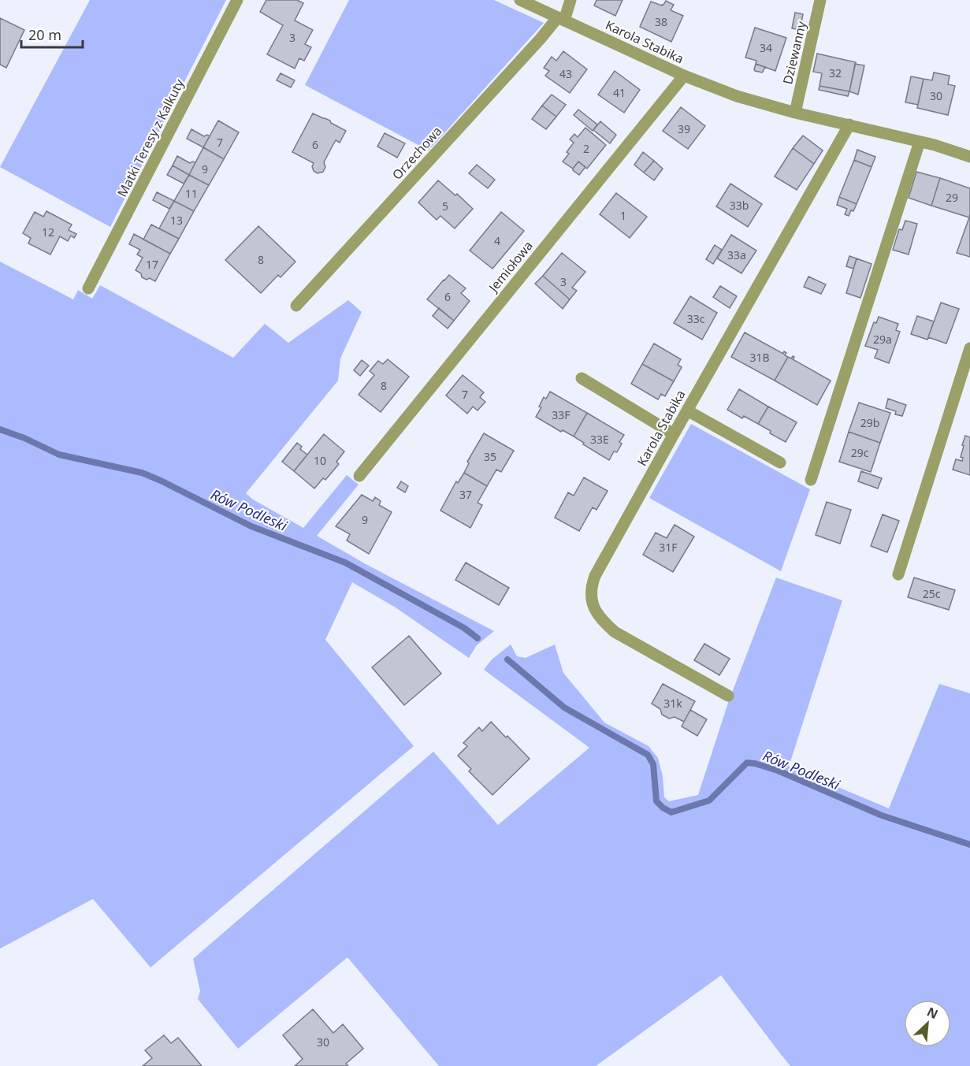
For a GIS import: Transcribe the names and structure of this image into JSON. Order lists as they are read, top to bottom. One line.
{"streets":{"street":["Karola Stabika","Dziewanny","Matki Teresy z Kalkuty","Orzechowa","Jemiołowa"]},"crossings":[["Karola Stabika","Dziewanny"],["Karola Stabika","Orzechowa"],["Karola Stabika","Jemiołowa"]],"water":["Rów Podleski"],"house_numbers":["38","3","34","32","43","41","30","39","7","6","2","9","11","29","33b","5","1","13","12","4","33a","8","17","3","6","33c","29a","31B","8","7","33F","29b","33E","29c","35","10","37","9","31F","25c","31k","30"],"scale_bar":"20 m","north":"top right"}
